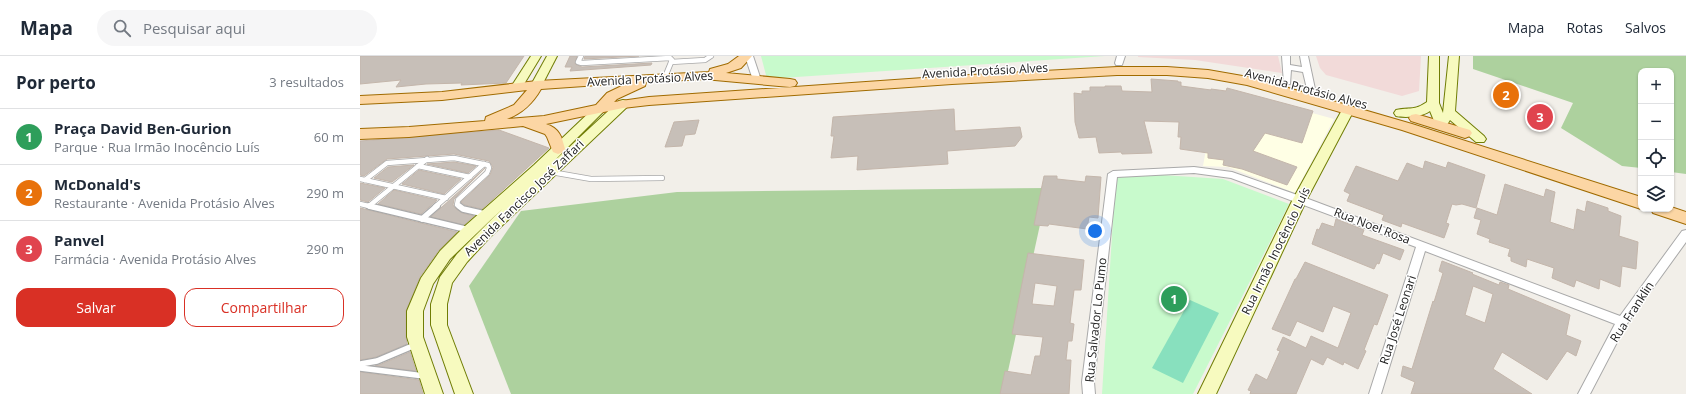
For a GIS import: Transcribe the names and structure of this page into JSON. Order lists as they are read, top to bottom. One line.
{"streets":{"main road":["Avenida Protásio Alves"],"street":["Avenida Fancisco José Zaffari","Rua Noel Rosa","Rua Irmão Inocêncio Luís","Rua Franklin","Rua Salvador Lo Pumo","Rua José Leonari"]},"crossings":[["Avenida Protásio Alves","Avenida Fancisco José Zaffari"],["Avenida Protásio Alves","Rua Irmão Inocêncio Luís"],["Rua Noel Rosa","Rua Irmão Inocêncio Luís"],["Rua Noel Rosa","Rua Franklin"],["Rua Noel Rosa","Rua Salvador Lo Pumo"],["Rua Noel Rosa","Rua José Leonari"]],"page":{"header":"Mapa","search":"Pesquisar aqui","nav":["Mapa","Rotas","Salvos"],"heading":["Por perto","3 resultados"],"map_buttons":["+","−"],"pins":["2","3","1"],"list":[{"mark":"1","name":"Praça David Ben-Gurion","note":"Parque · Rua Irmão Inocêncio Luís","value":"60 m"},{"mark":"2","name":"McDonald's","note":"Restaurante · Avenida Protásio Alves","value":"290 m"},{"mark":"3","name":"Panvel","note":"Farmácia · Avenida Protásio Alves","value":"290 m"}],"buttons":["Salvar","Compartilhar"]}}
